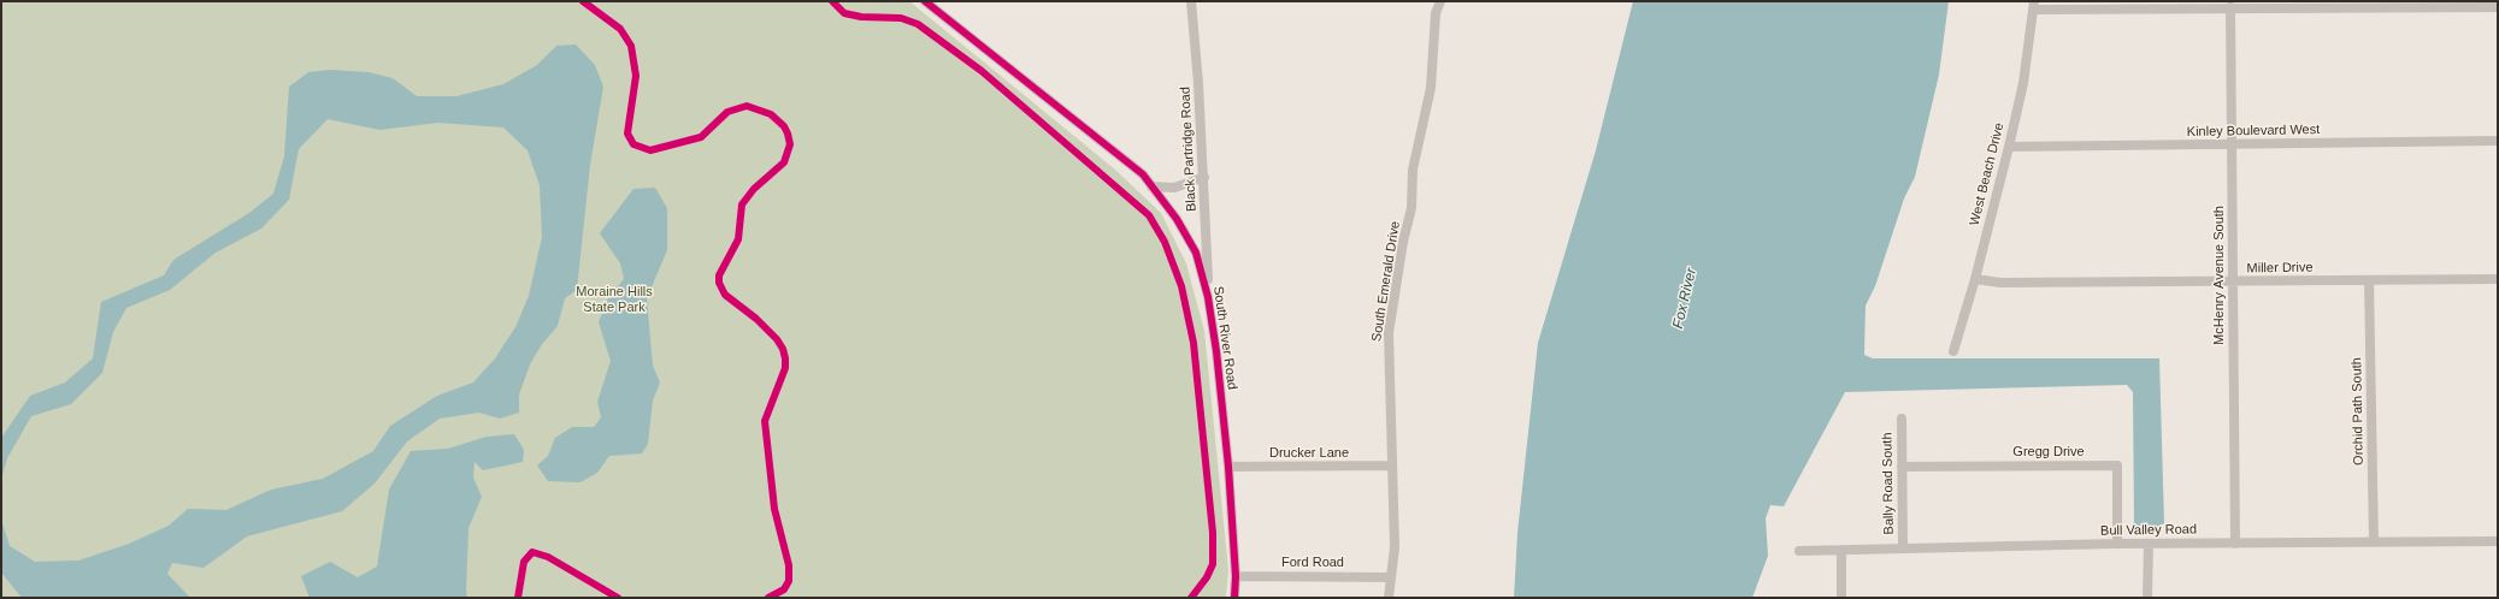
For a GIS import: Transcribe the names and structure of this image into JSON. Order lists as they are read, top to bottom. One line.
{"streets":{"street":["Kinley Boulevard West","Black Partridge Road","West Beach Drive","Miller Drive","McHenry Avenue South","South Emerald Drive","South River Road","Orchid Path South","Gregg Drive","Drucker Lane","Bally Road South","Bull Valley Road","Ford Road"]},"crossings":[["Kinley Boulevard West","West Beach Drive"],["Kinley Boulevard West","McHenry Avenue South"],["Black Partridge Road","South River Road"],["West Beach Drive","Miller Drive"],["Miller Drive","McHenry Avenue South"],["Miller Drive","Orchid Path South"],["McHenry Avenue South","Bull Valley Road"],["South Emerald Drive","Drucker Lane"],["South Emerald Drive","Ford Road"],["South River Road","Drucker Lane"],["South River Road","Ford Road"],["Orchid Path South","Bull Valley Road"],["Gregg Drive","Bally Road South"],["Gregg Drive","Bull Valley Road"],["Bally Road South","Bull Valley Road"]],"water":["Fox River"],"parks":["Moraine Hills State Park"]}
